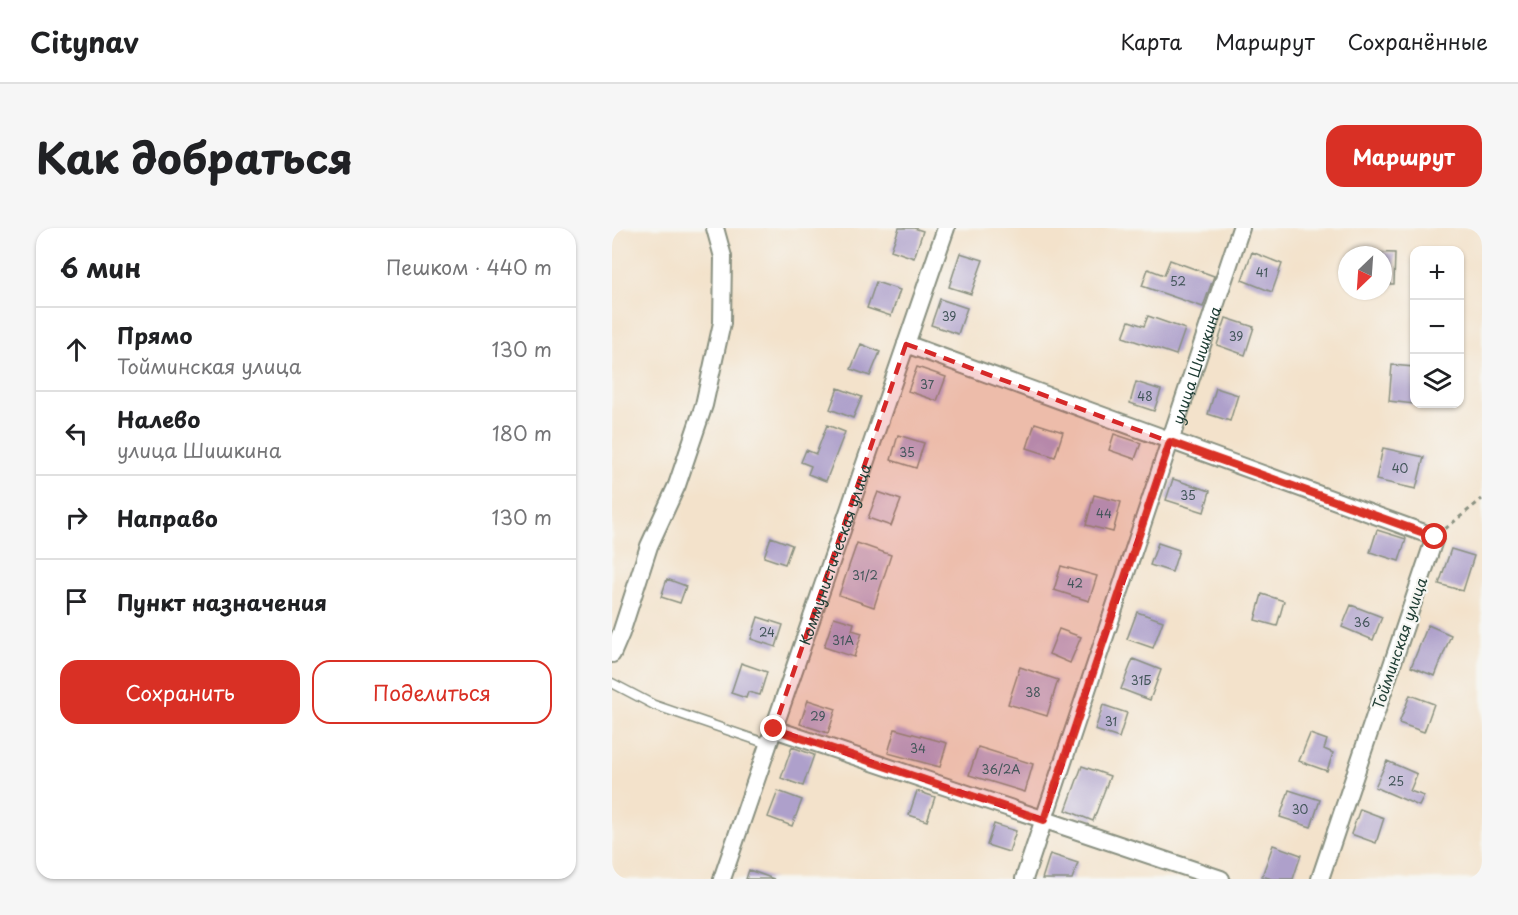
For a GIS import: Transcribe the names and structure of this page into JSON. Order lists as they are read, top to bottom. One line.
{"streets":{"street":["улица Шишкина","Коммунистическая улица","Тойминская улица"]},"house_numbers":["41","52","39","39","37","48","35","40","35","44","31/2","42","36","24","31А","31Б","38","29","31","34","36/2А","25","30"],"north":"bottom left","page":{"header":"Citynav","nav":["Карта","Маршрут","Сохранённые"],"title":"Как добраться","buttons":["Маршрут",["Сохранить","Поделиться"]],"heading":["6 мин","Пешком · 440 m"],"map_buttons":["+","−"],"list":[["Прямо","Тойминская улица","130 m"],["Налево","улица Шишкина","180 m"],["Направо","130 m"],"Пункт назначения"]}}
